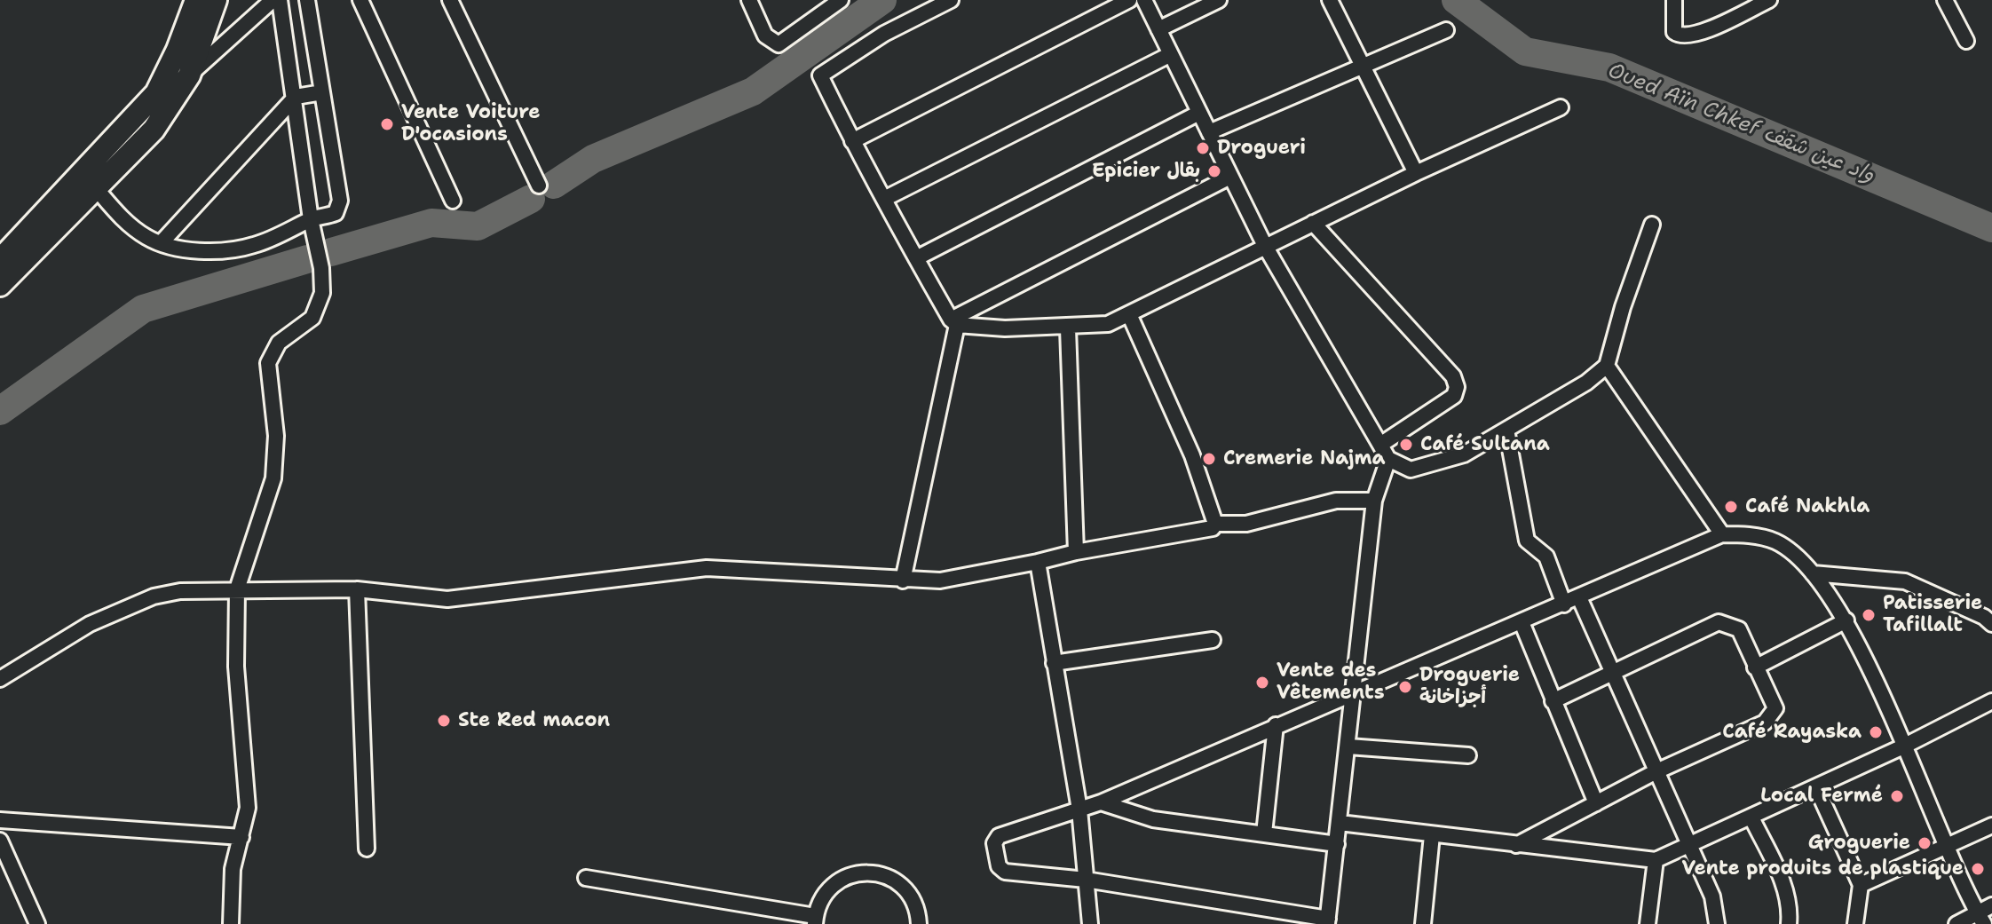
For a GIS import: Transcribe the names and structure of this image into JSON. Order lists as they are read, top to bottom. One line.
{"water":["Oued Aïn Chkef واد عين شقف"],"places":["Vente Voiture D'ocasions","Drogueri","Epicier بقال","Café Sultana","Cremerie Najma","Café Nakhla","Patisserie Tafillalt","Vente des Vêtements","Droguerie أجزاخانة","Ste Red macon","Café Rayaska","Local Fermé","Groguerie","Vente produits de plastique"]}
